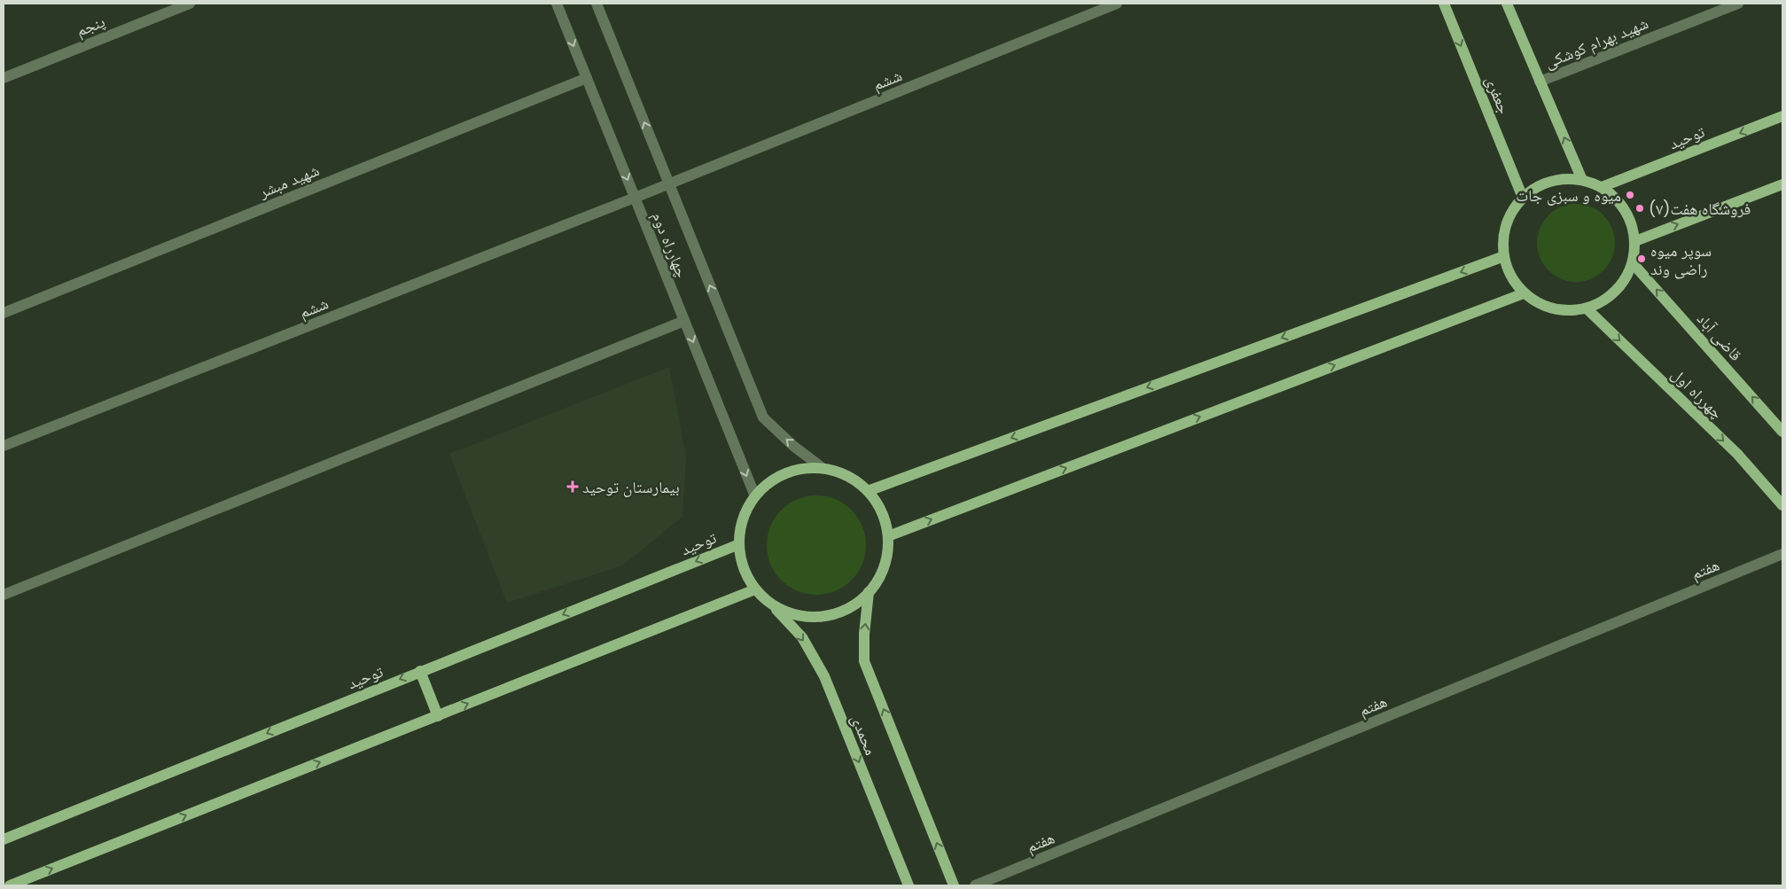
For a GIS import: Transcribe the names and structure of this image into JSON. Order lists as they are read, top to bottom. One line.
{"streets":{"main road":["جعفری","توحید","قاضی آباد","چهرراه اول","محمدی"],"street":["پنجم","شهید بهرام کوشکی","ششم","شهید مبشر","چهارراه دوم","هفتم"]},"crossings":[["ششم","چهارراه دوم"],["جعفری","توحید"],["جعفری","قاضی آباد"],["جعفری","چهرراه اول"],["توحید","چهارراه دوم"],["توحید","قاضی آباد"],["توحید","چهرراه اول"],["توحید","محمدی"],["شهید مبشر","چهارراه دوم"],["چهارراه دوم","محمدی"],["قاضی آباد","چهرراه اول"]],"one_way":["قاضی آباد","چهرراه اول"],"places":{"other":["میوه و سبزی جات","فروشگاه هفت(۷)","سوپر میوه راضی وند"],"health":["بیمارستان توحید"]}}
